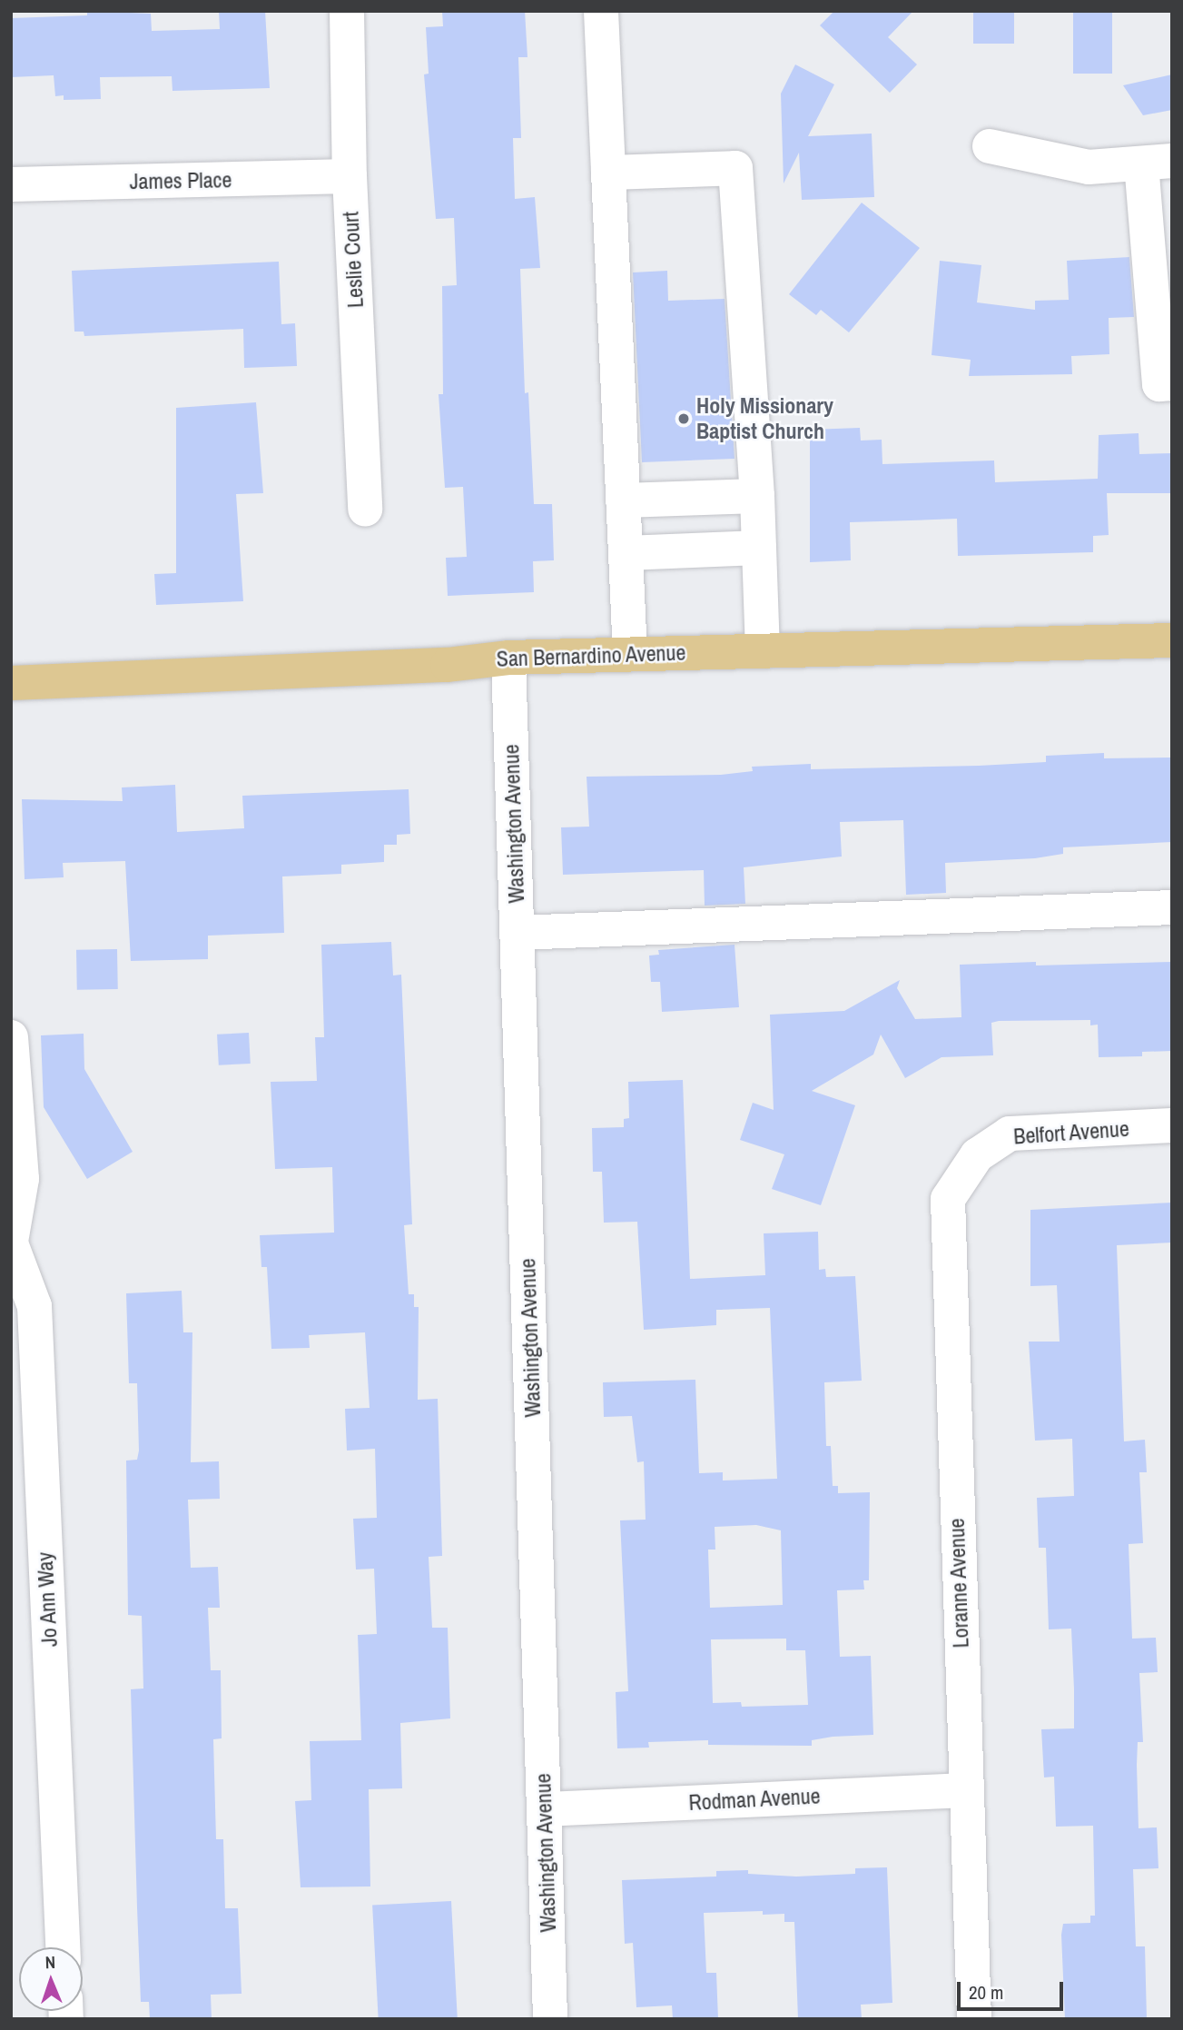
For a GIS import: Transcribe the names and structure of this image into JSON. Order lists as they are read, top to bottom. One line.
{"streets":{"main road":["San Bernardino Avenue"],"street":["James Place","Leslie Court","Washington Avenue","Belfort Avenue","Loranne Avenue","Jo Ann Way","Rodman Avenue"]},"crossings":[["James Place","Leslie Court"],["San Bernardino Avenue","Washington Avenue"],["Washington Avenue","Rodman Avenue"],["Belfort Avenue","Loranne Avenue"],["Loranne Avenue","Rodman Avenue"]],"places":["Holy Missionary Baptist Church"],"scale_bar":"20 m","north":"top"}
